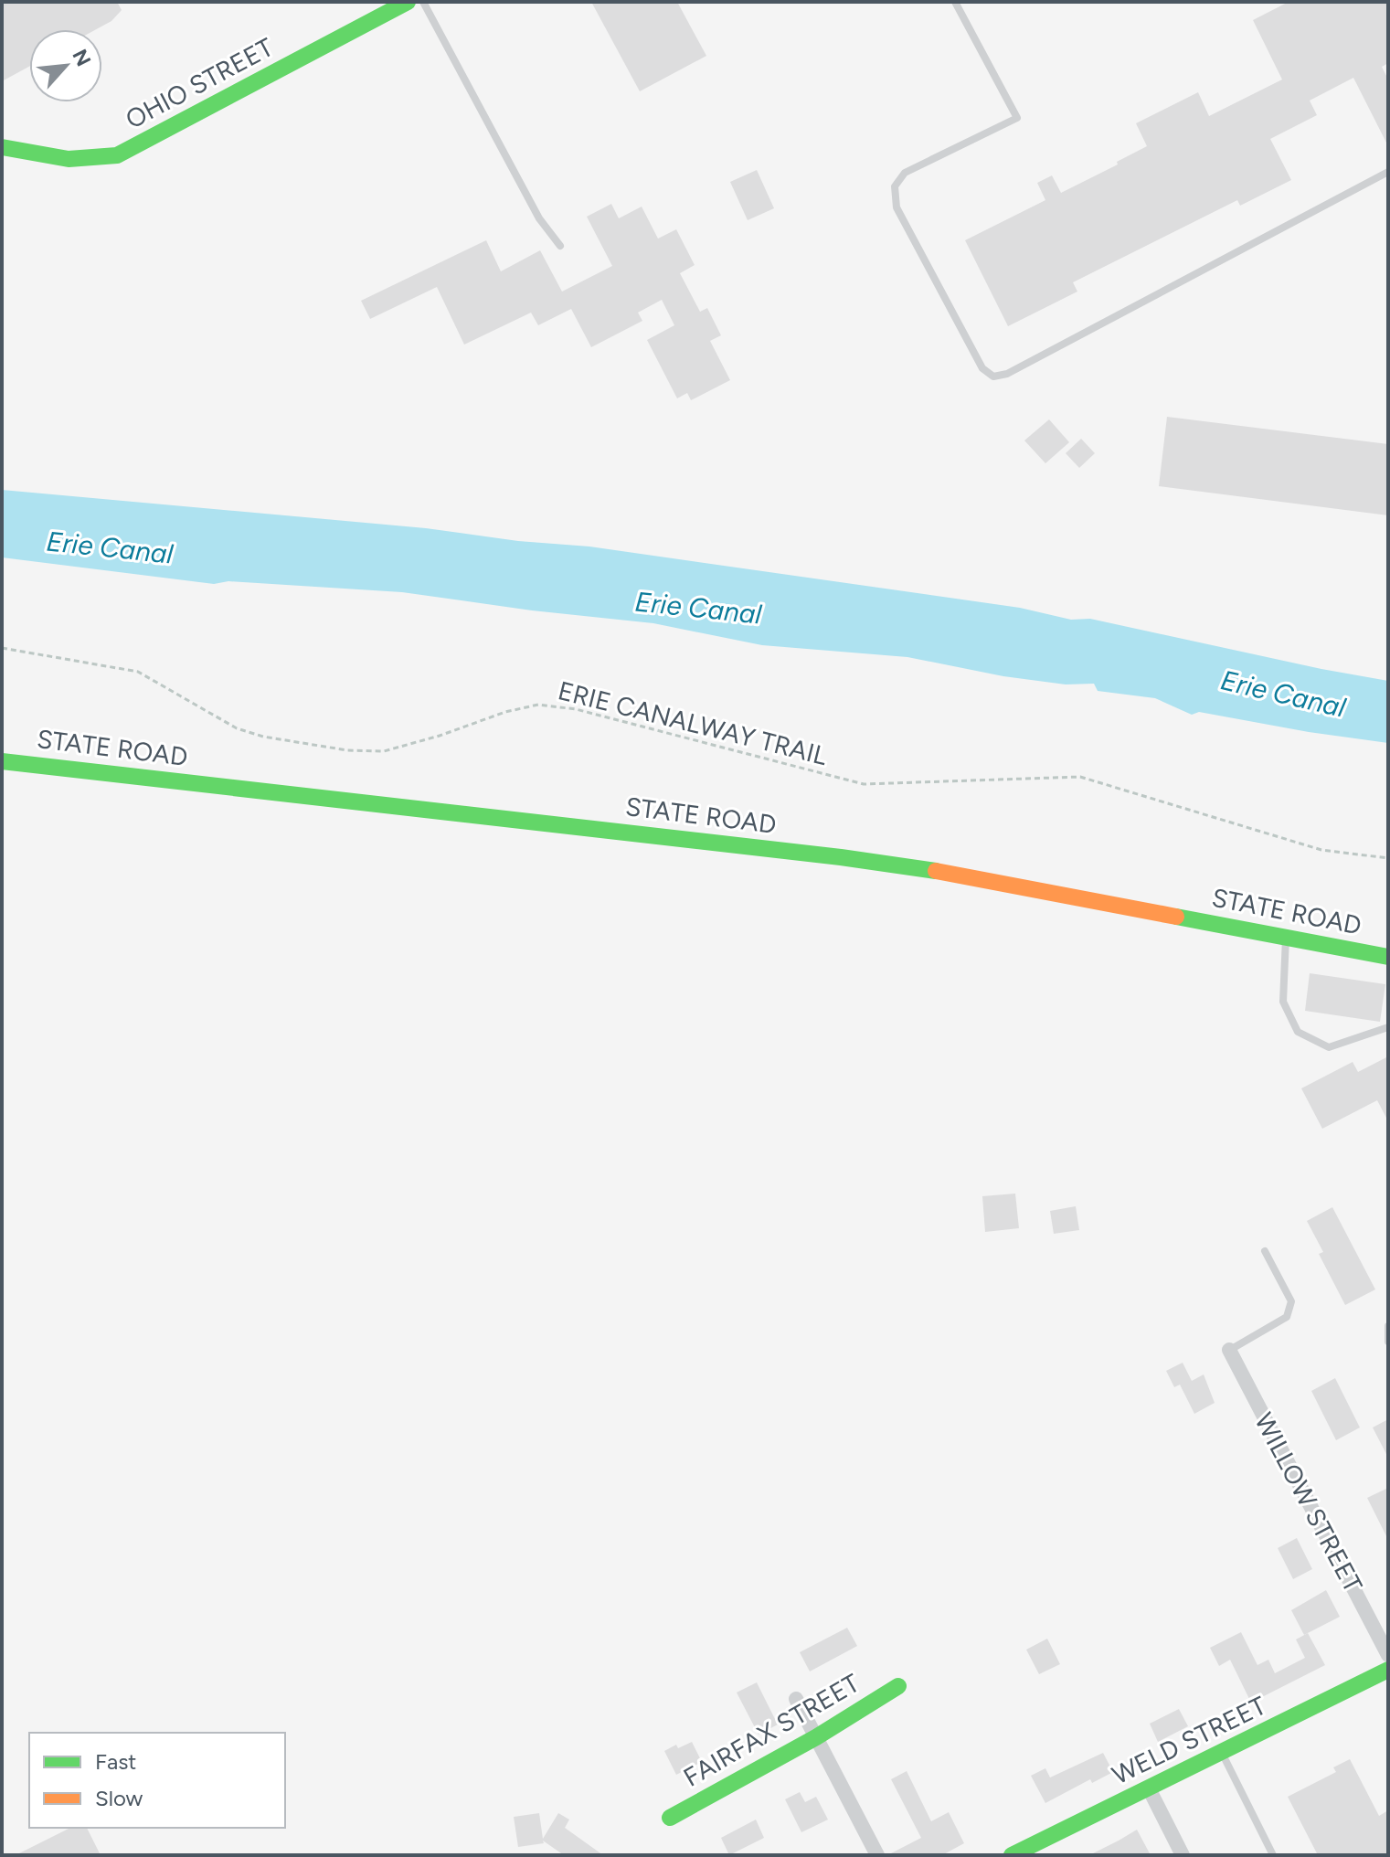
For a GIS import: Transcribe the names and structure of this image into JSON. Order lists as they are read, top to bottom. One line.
{"streets":{"street":["OHIO STREET","STATE ROAD","WILLOW STREET","FAIRFAX STREET","WELD STREET"],"path":["ERIE CANALWAY TRAIL"]},"water":["Erie Canal"],"legend":["Fast","Slow"],"north":"top right"}
